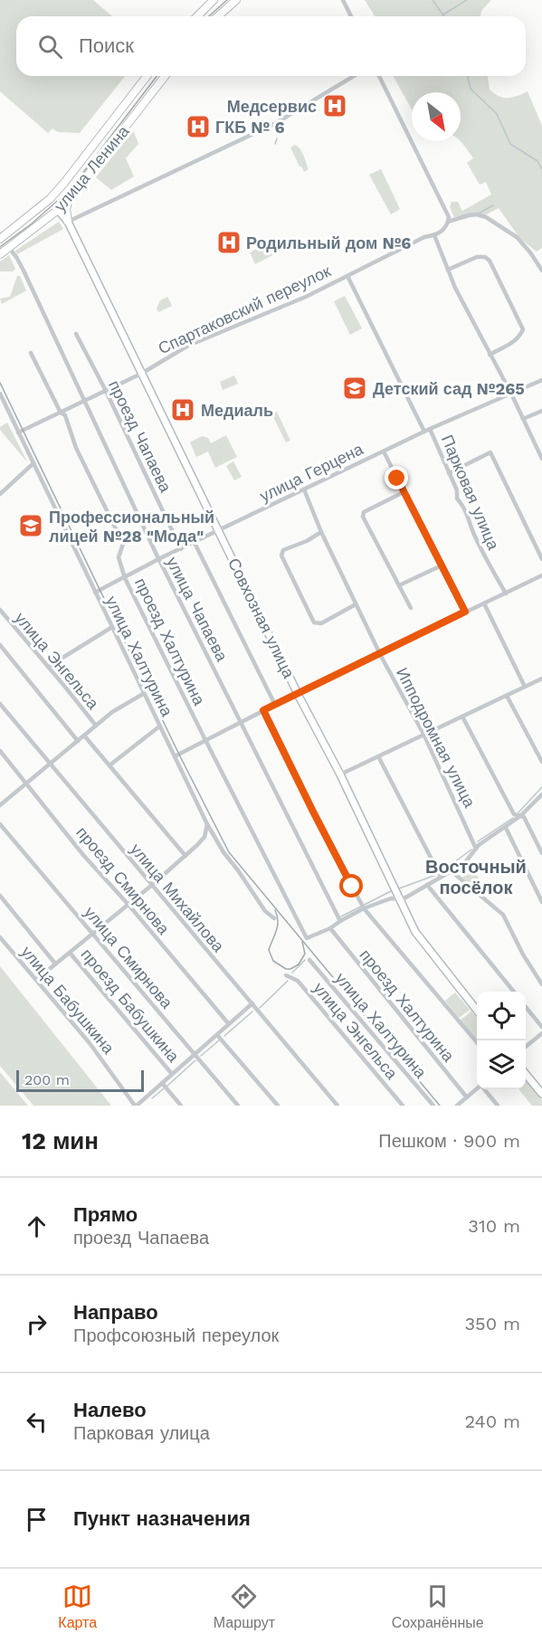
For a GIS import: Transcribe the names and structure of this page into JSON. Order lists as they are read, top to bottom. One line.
{"streets":{"main road":["улица Ленина"],"street":["Спартаковский переулок","проезд Чапаева","улица Герцена","Парковая улица","улица Чапаева","Совхозная улица","проезд Халтурина","улица Халтурина","улица Энгельса","Ипподромная улица","проезд Смирнова","улица Михайлова","улица Смирнова","улица Бабушкина","проезд Бабушкина"]},"crossings":[["улица Ленина","улица Чапаева"],["улица Ленина","Совхозная улица"],["Спартаковский переулок","проезд Чапаева"],["Спартаковский переулок","Парковая улица"],["Спартаковский переулок","улица Чапаева"],["Спартаковский переулок","Совхозная улица"],["Спартаковский переулок","проезд Халтурина"],["Спартаковский переулок","улица Халтурина"],["проезд Чапаева","улица Герцена"],["улица Герцена","Парковая улица"],["улица Герцена","улица Чапаева"],["улица Герцена","Совхозная улица"],["улица Герцена","проезд Халтурина"],["улица Герцена","улица Халтурина"],["улица Герцена","Ипподромная улица"]],"districts":["Восточный посёлок"],"places":{"hospital":["Медсервис","ГКБ № 6","Родильный дом №6","Медиаль"],"school or university":["Детский сад №265","Профессиональный лицей №28 \"Мода\""]},"scale_bar":"200 m","north":"bottom right","page":{"search":"Поиск","scale":"200 m","heading":["12 мин","Пешком · 900 m"],"list":[["Прямо","проезд Чапаева","310 m"],["Направо","Профсоюзный переулок","350 m"],["Налево","Парковая улица","240 m"],"Пункт назначения"],"nav":["Карта","Маршрут","Сохранённые"]}}
